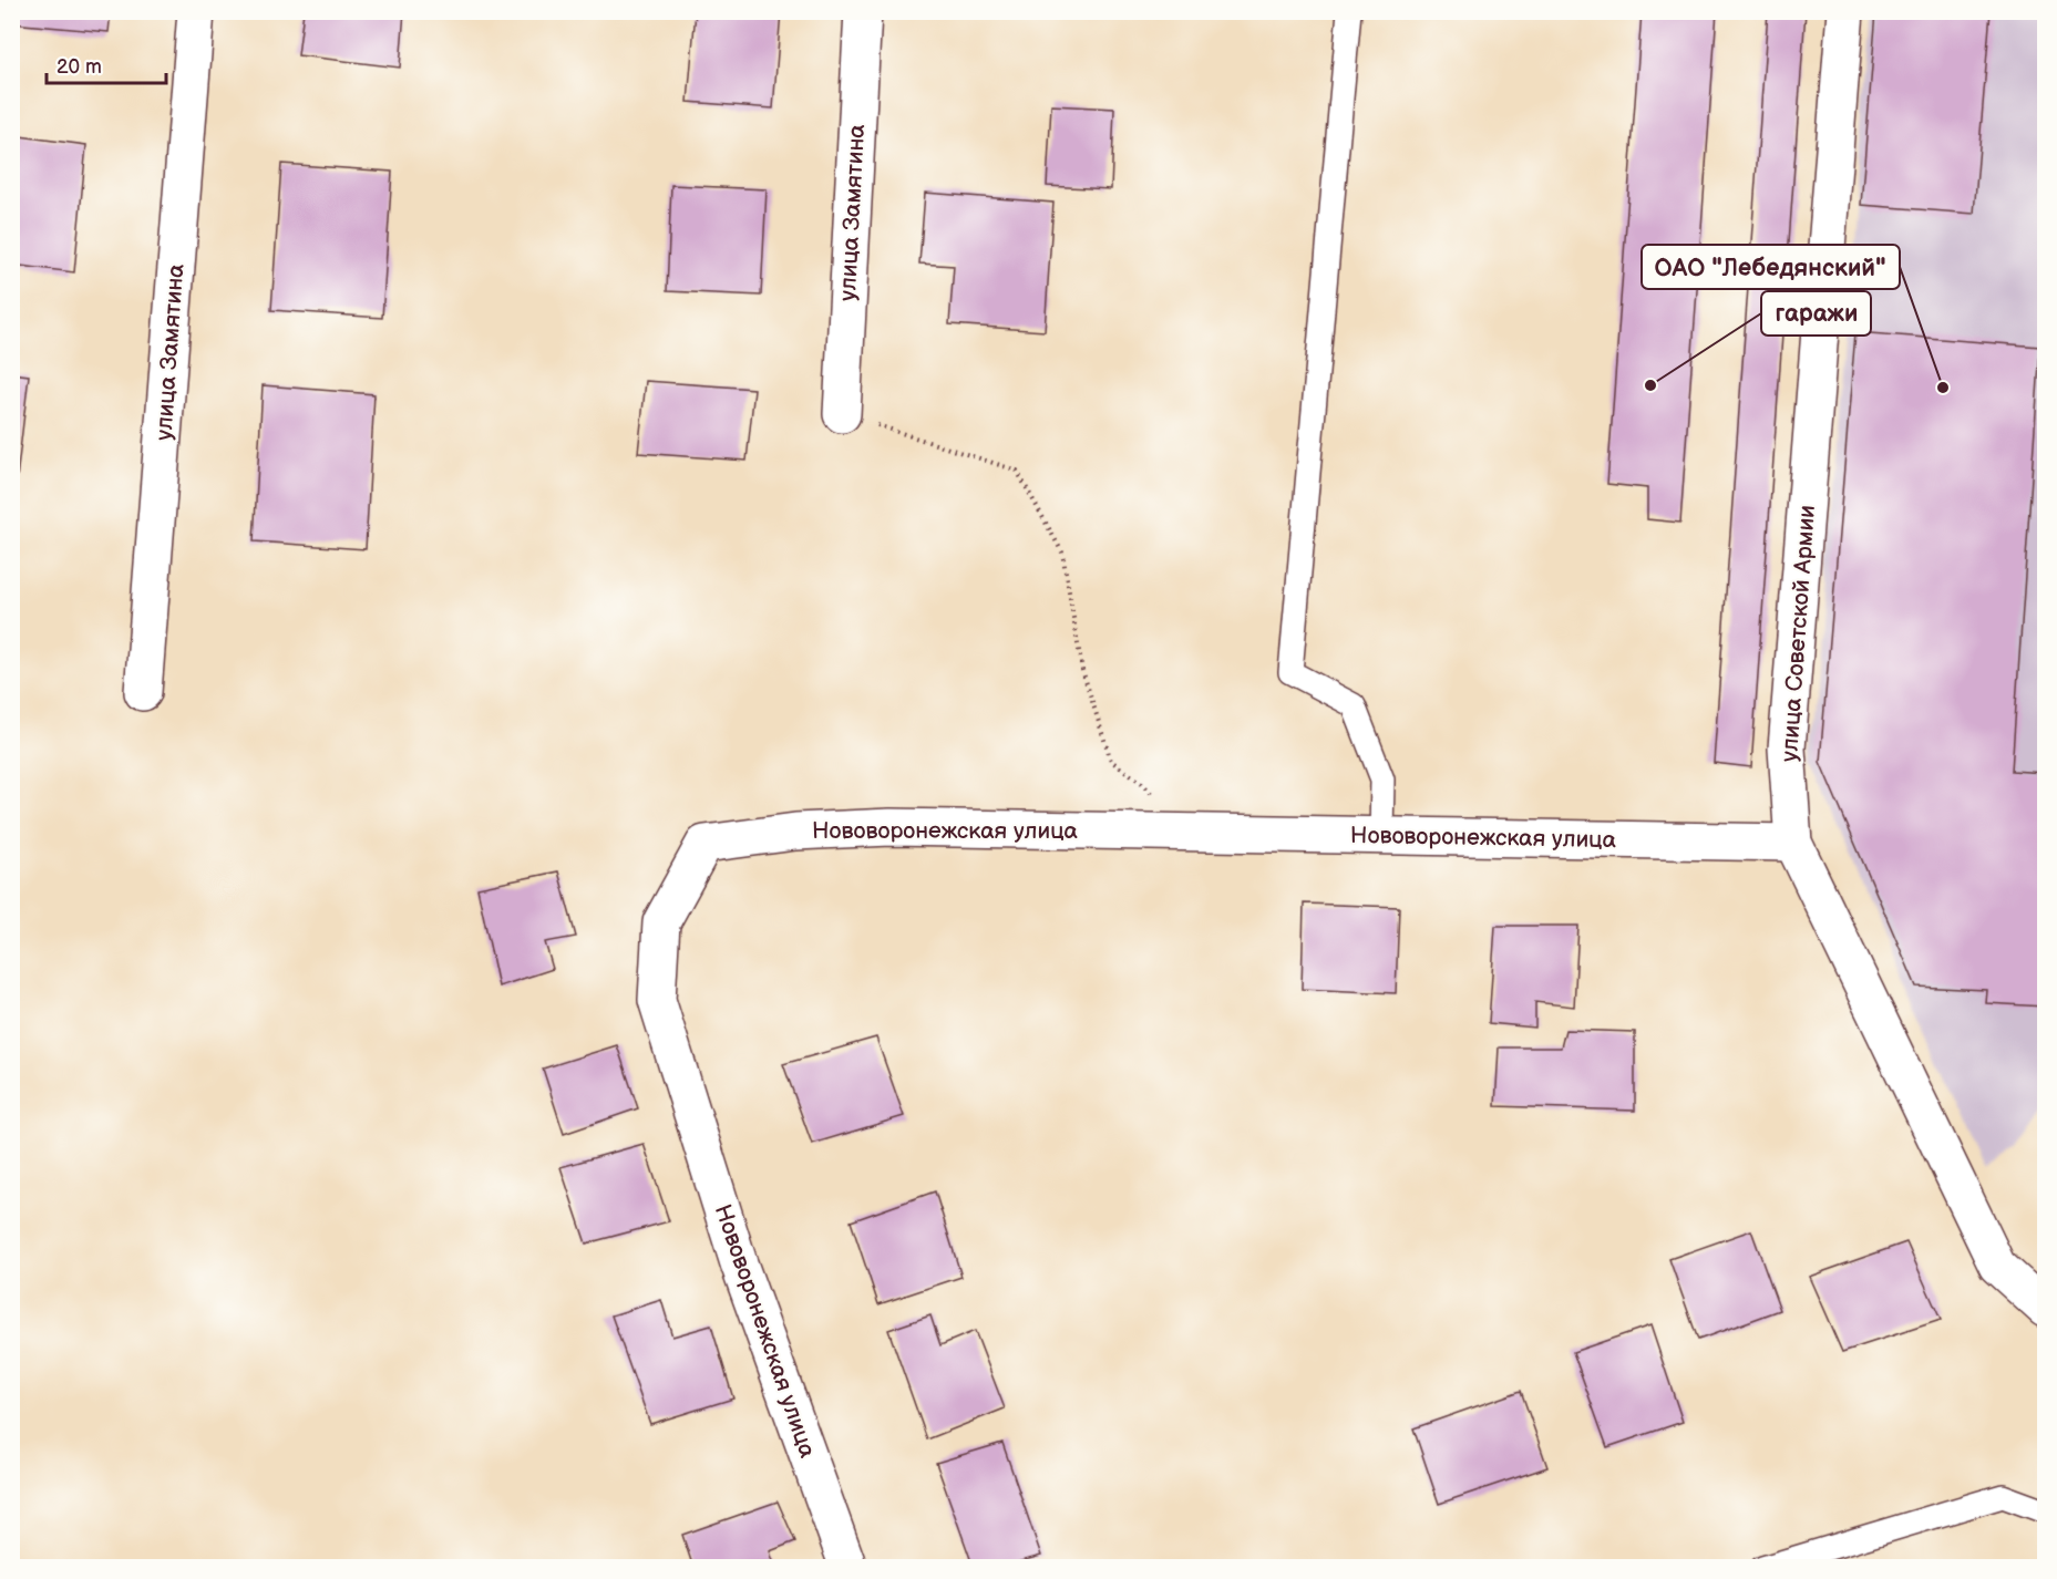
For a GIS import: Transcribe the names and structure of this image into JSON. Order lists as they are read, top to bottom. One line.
{"streets":{"street":["улица Замятина","улица Советской Армии","Нововоронежская улица"]},"crossings":[["улица Советской Армии","Нововоронежская улица"]],"places":["гаражи","ОАО \"Лебедянский\""],"scale_bar":"20 m"}
